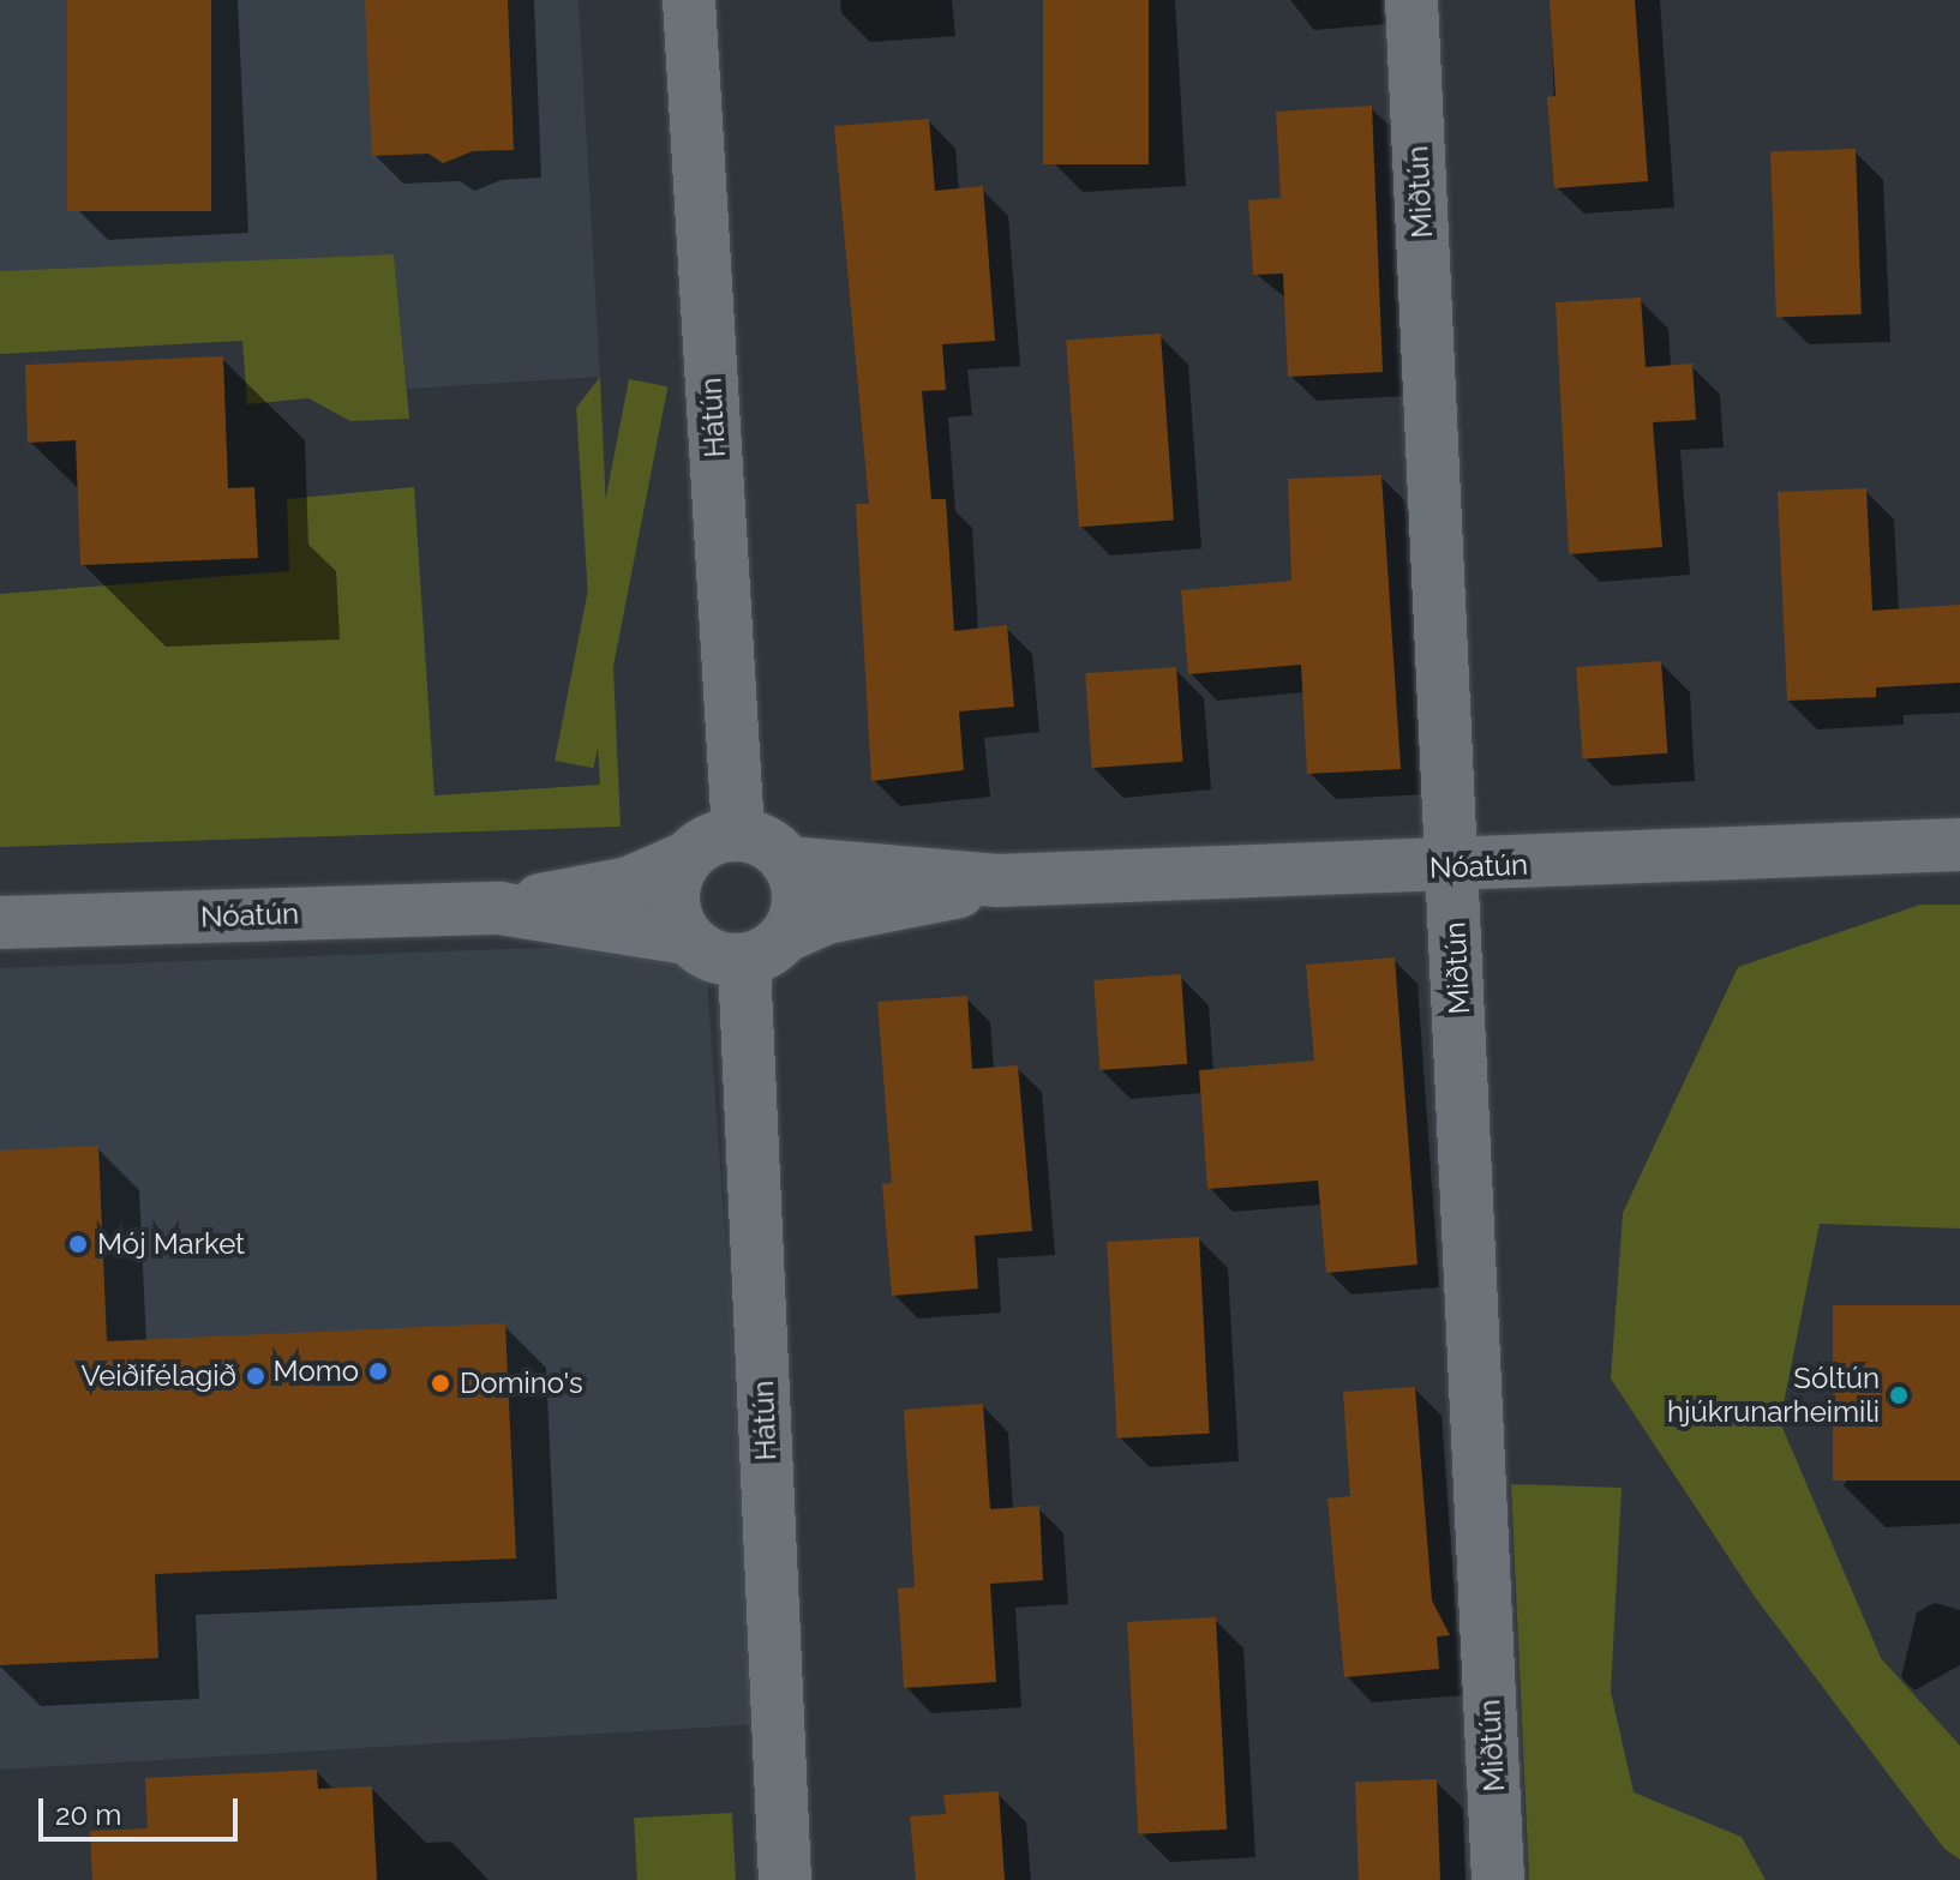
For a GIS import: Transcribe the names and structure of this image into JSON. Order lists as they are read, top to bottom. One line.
{"streets":{"street":["Miðtún","Hátún","Nóatún"]},"crossings":[["Miðtún","Nóatún"],["Hátún","Nóatún"]],"places":["Mój Market","Momo","Veiðifélagið","Domino's","Sóltún hjúkrunarheimili"],"scale_bar":"20 m"}
